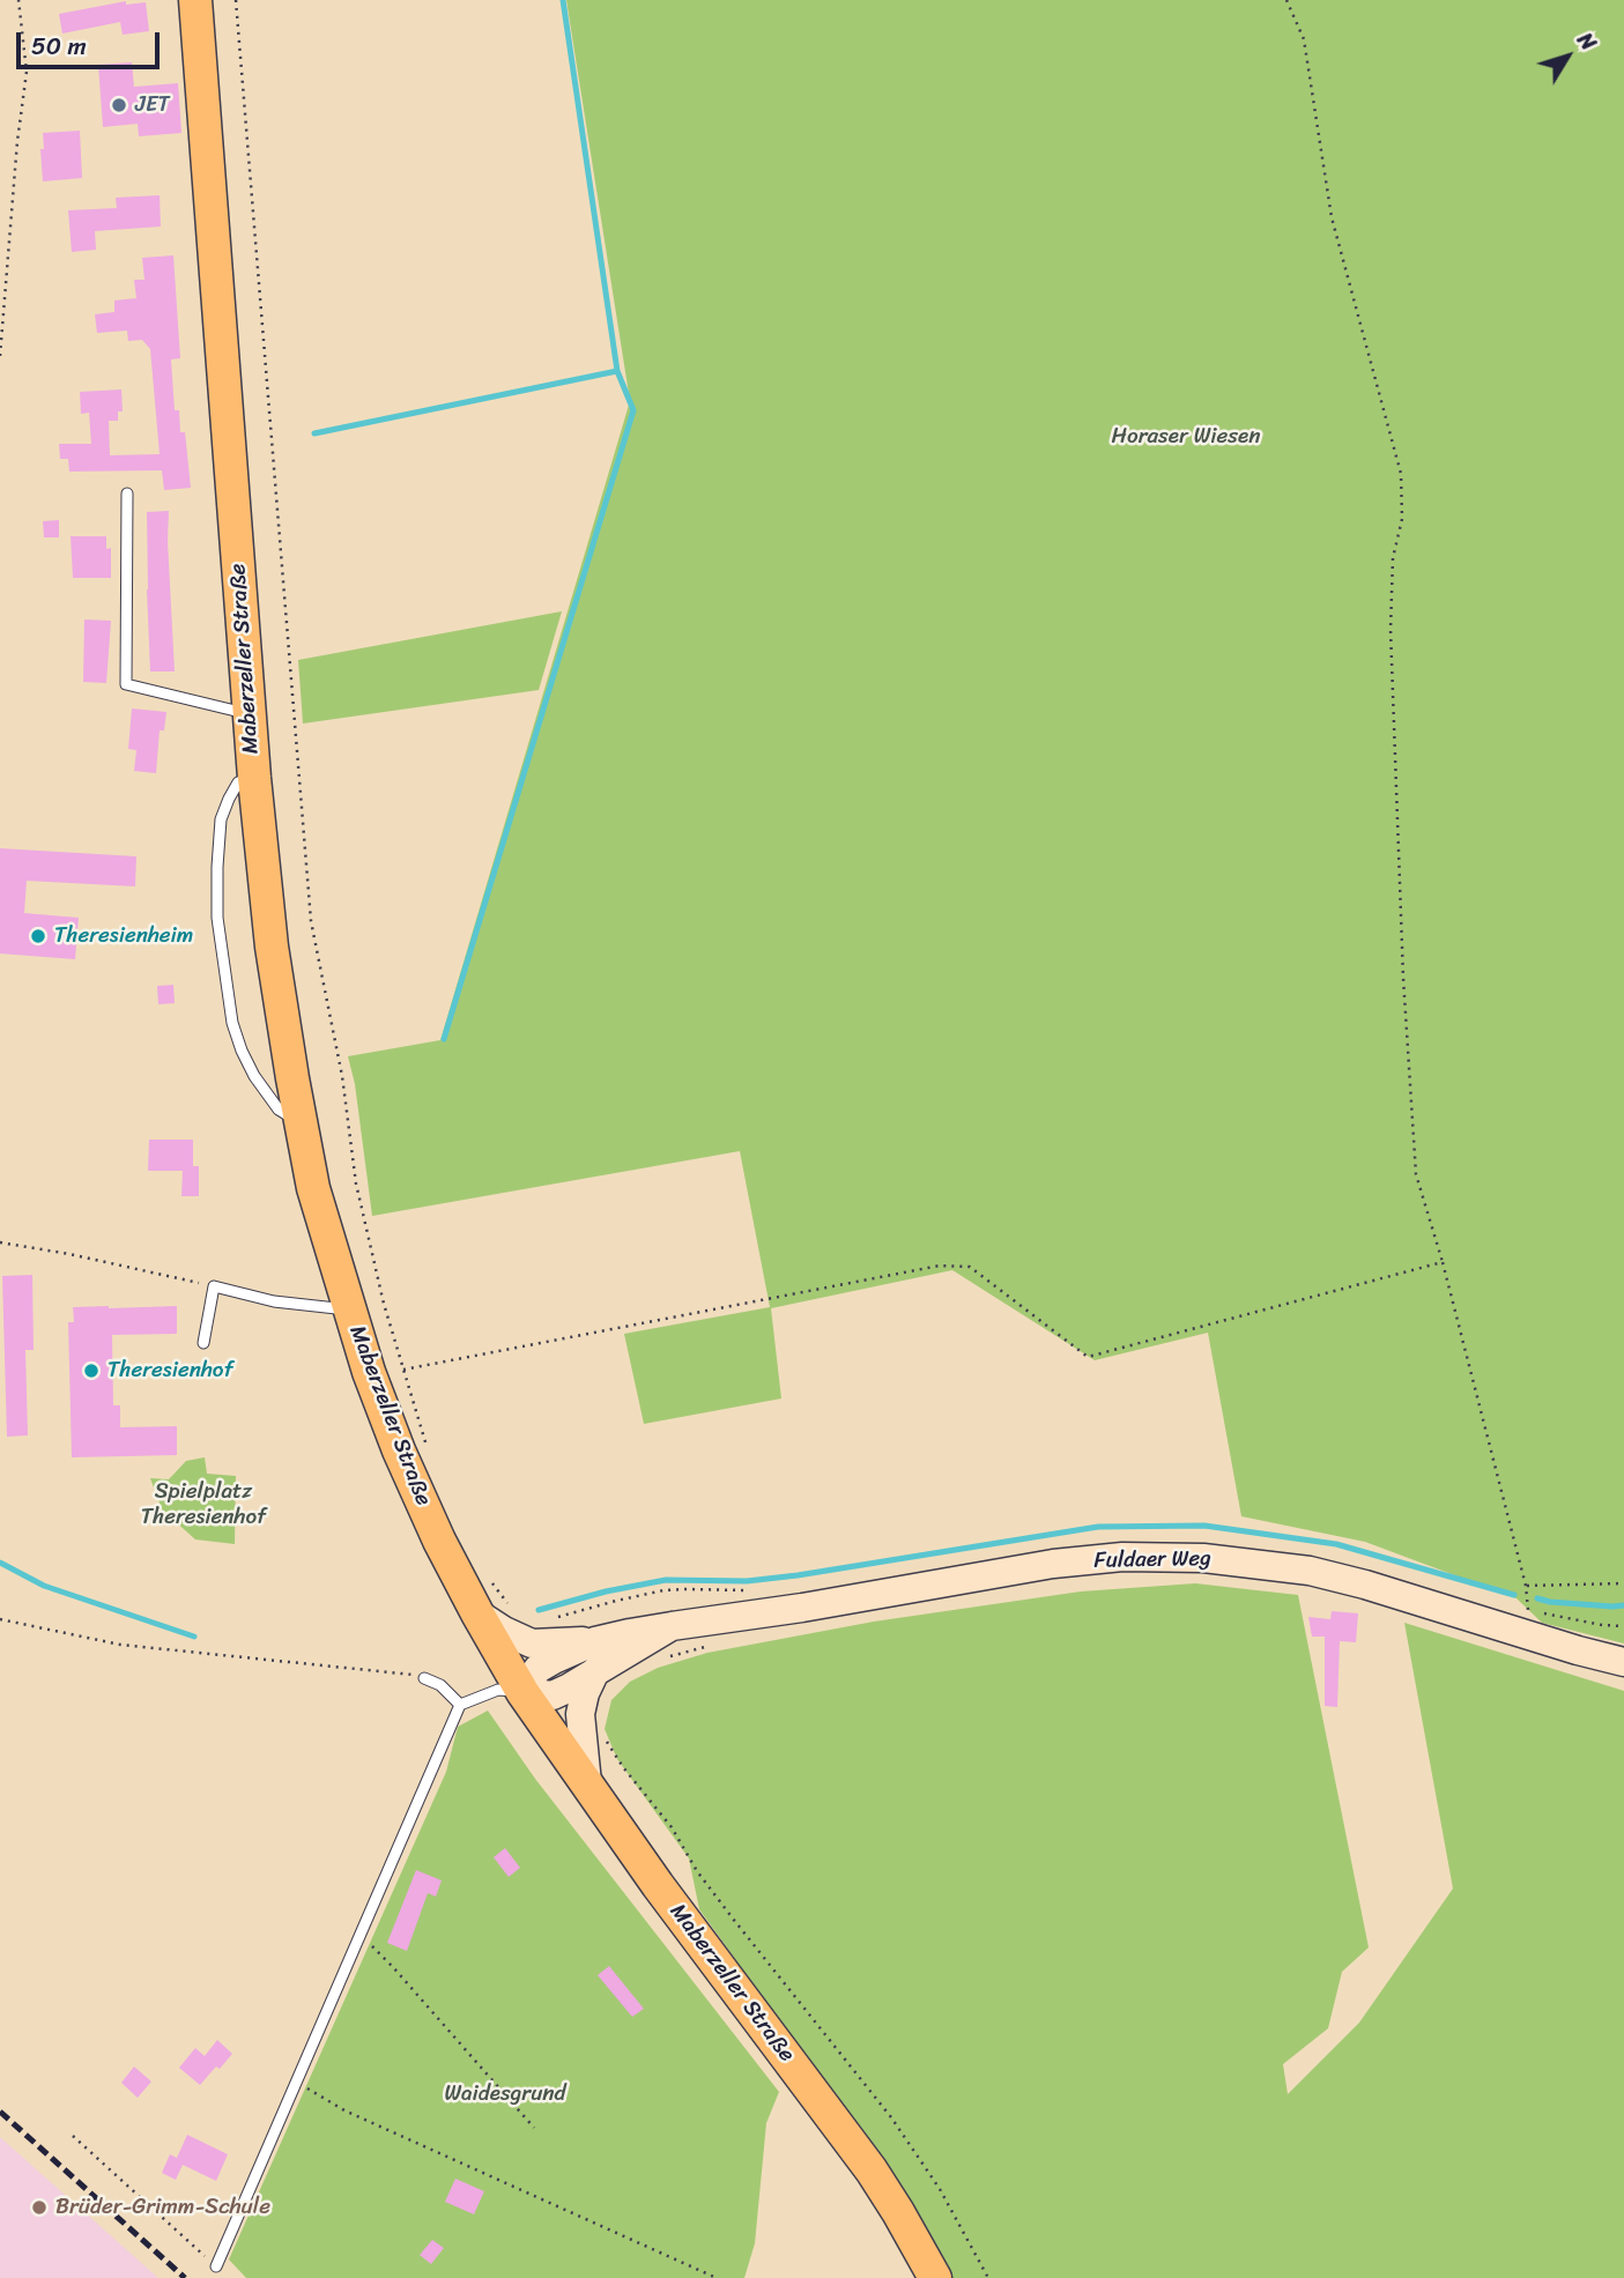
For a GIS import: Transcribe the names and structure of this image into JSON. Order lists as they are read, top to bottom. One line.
{"streets":{"main road":["Maberzeller Straße","Fuldaer Weg"]},"crossings":[["Maberzeller Straße","Fuldaer Weg"]],"parks":["Horaser Wiesen","Spielplatz Theresienhof","Waidesgrund"],"places":["JET","Theresienheim","Theresienhof","Brüder-Grimm-Schule"],"scale_bar":"50 m","north":"top right"}
